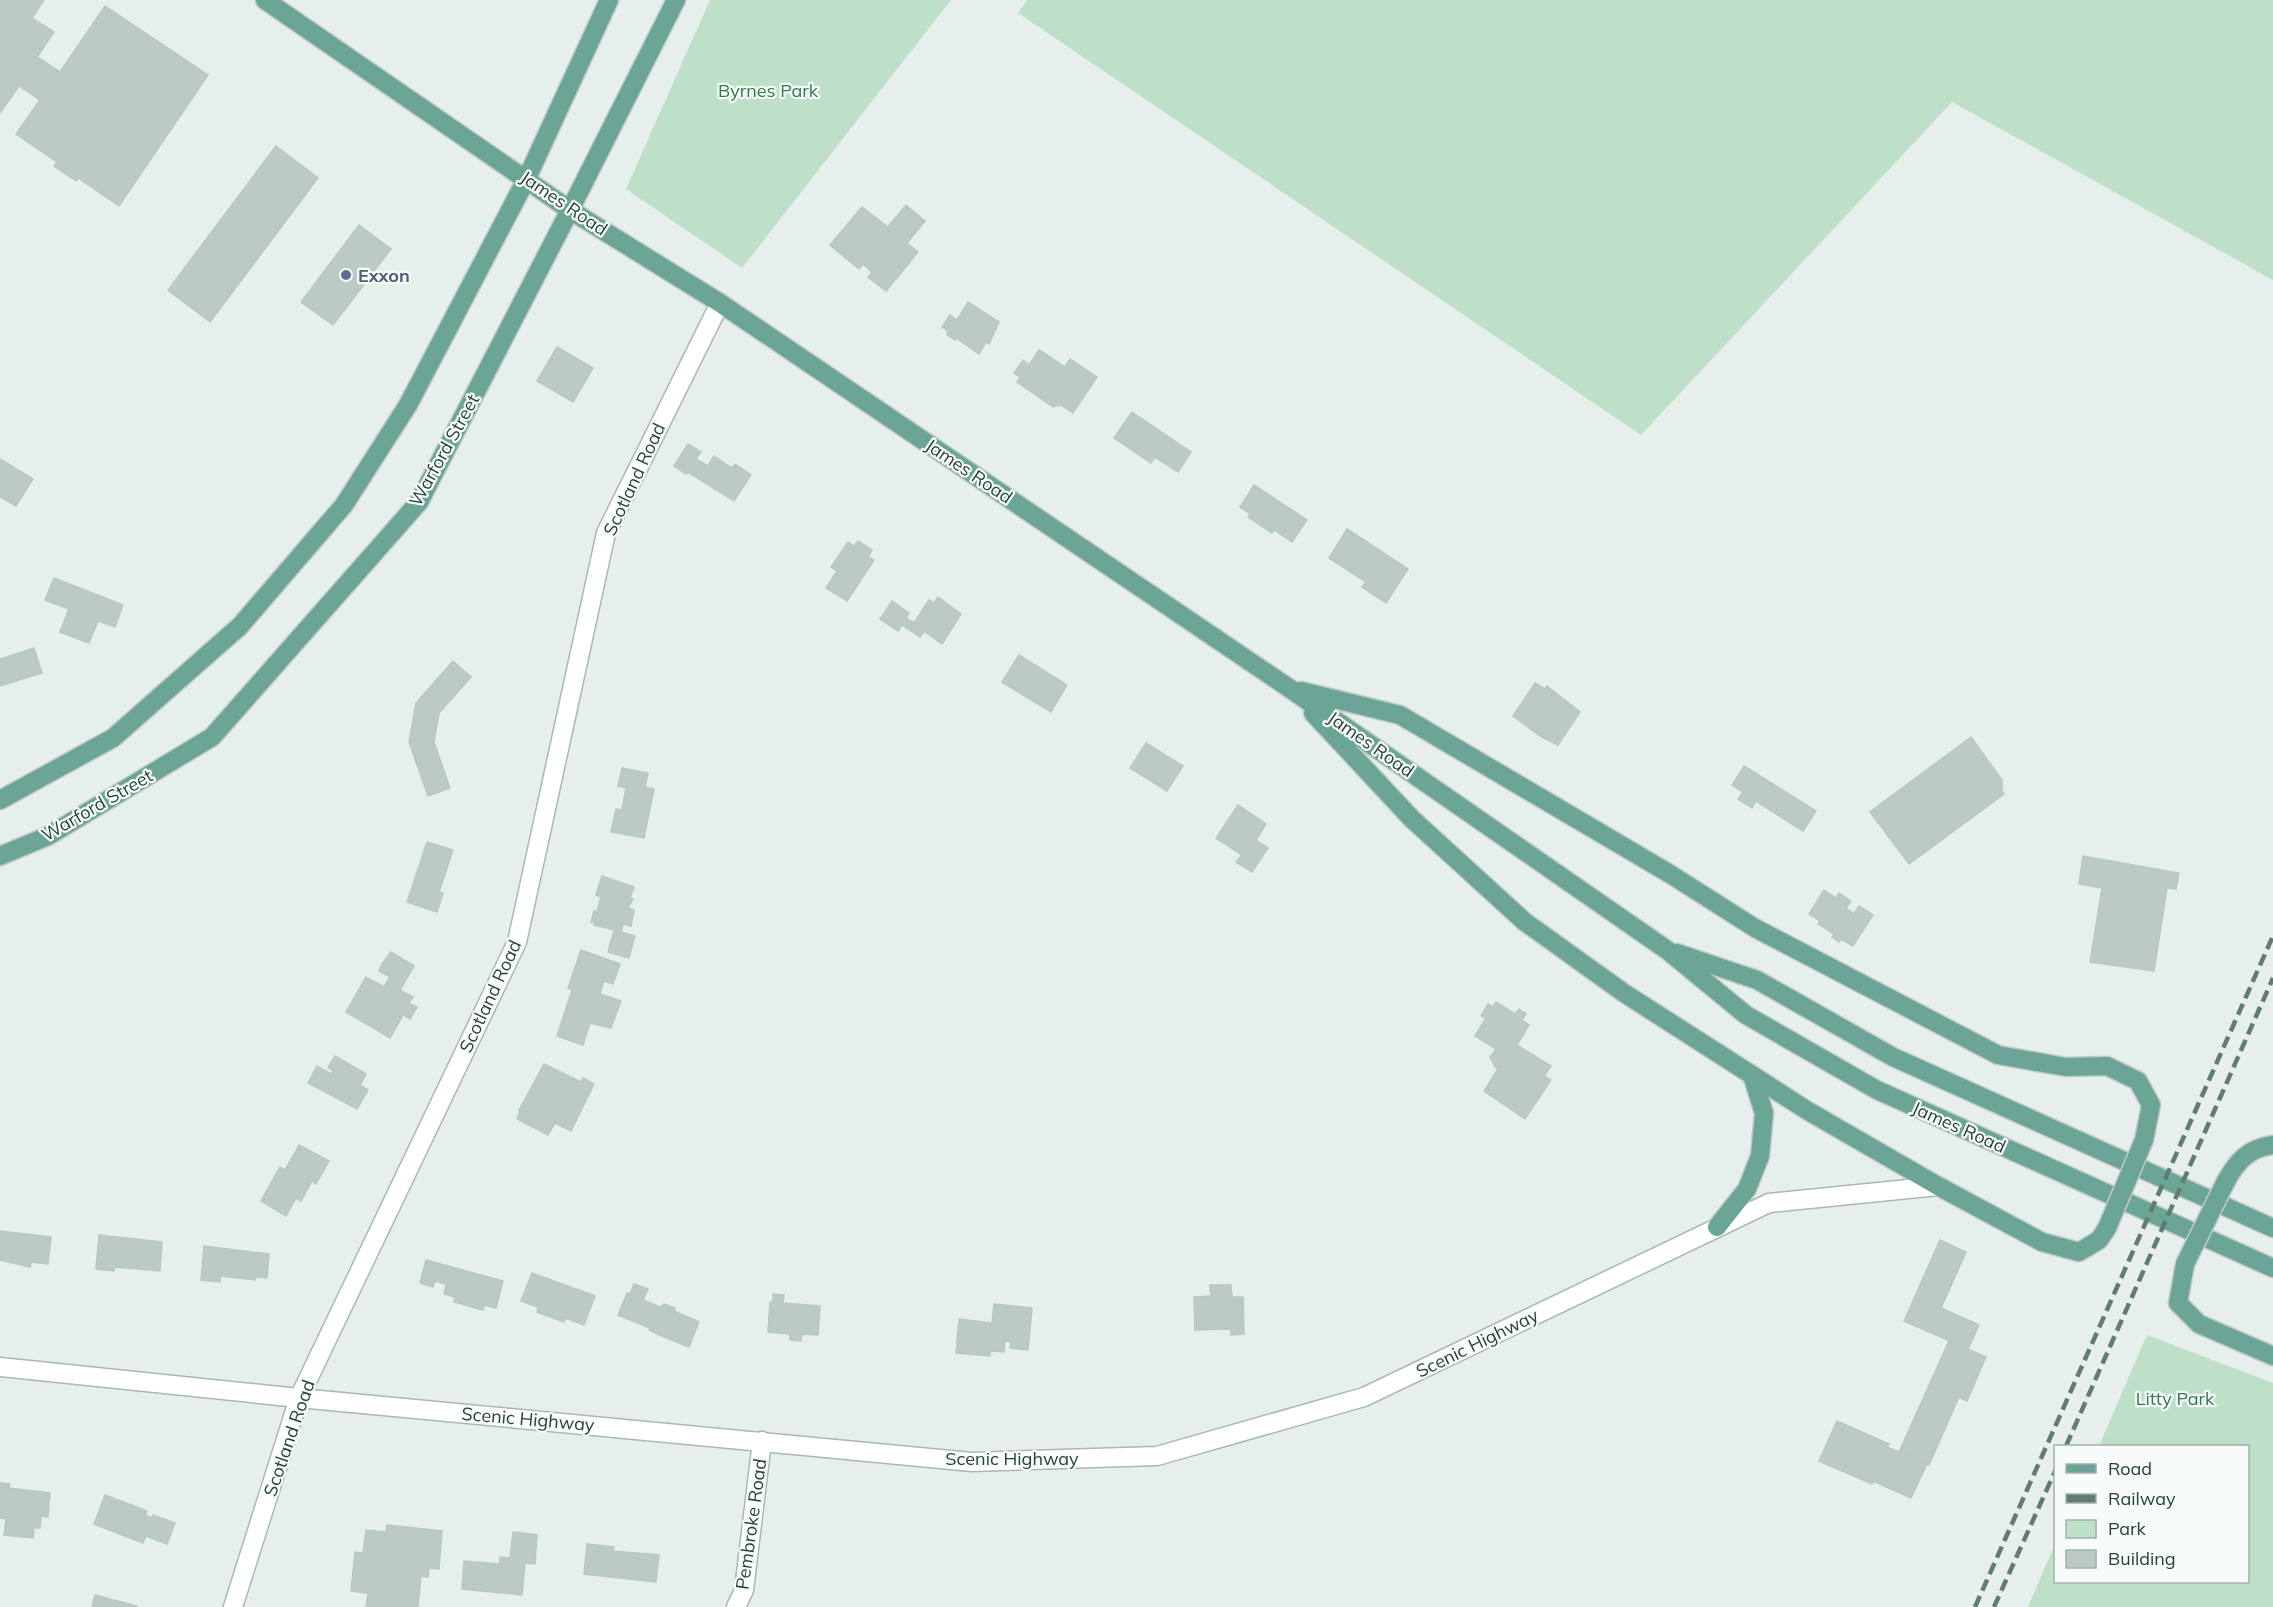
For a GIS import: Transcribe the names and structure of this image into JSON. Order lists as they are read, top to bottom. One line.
{"streets":{"main road":["James Road","Warford Street"],"street":["Scotland Road","Scenic Highway","Pembroke Road"]},"crossings":[["James Road","Warford Street"],["James Road","Scotland Road"],["Scotland Road","Scenic Highway"],["Scenic Highway","Pembroke Road"]],"parks":["Byrnes Park","Litty Park"],"places":["Exxon"],"legend":["Road","Railway","Park","Building"]}
